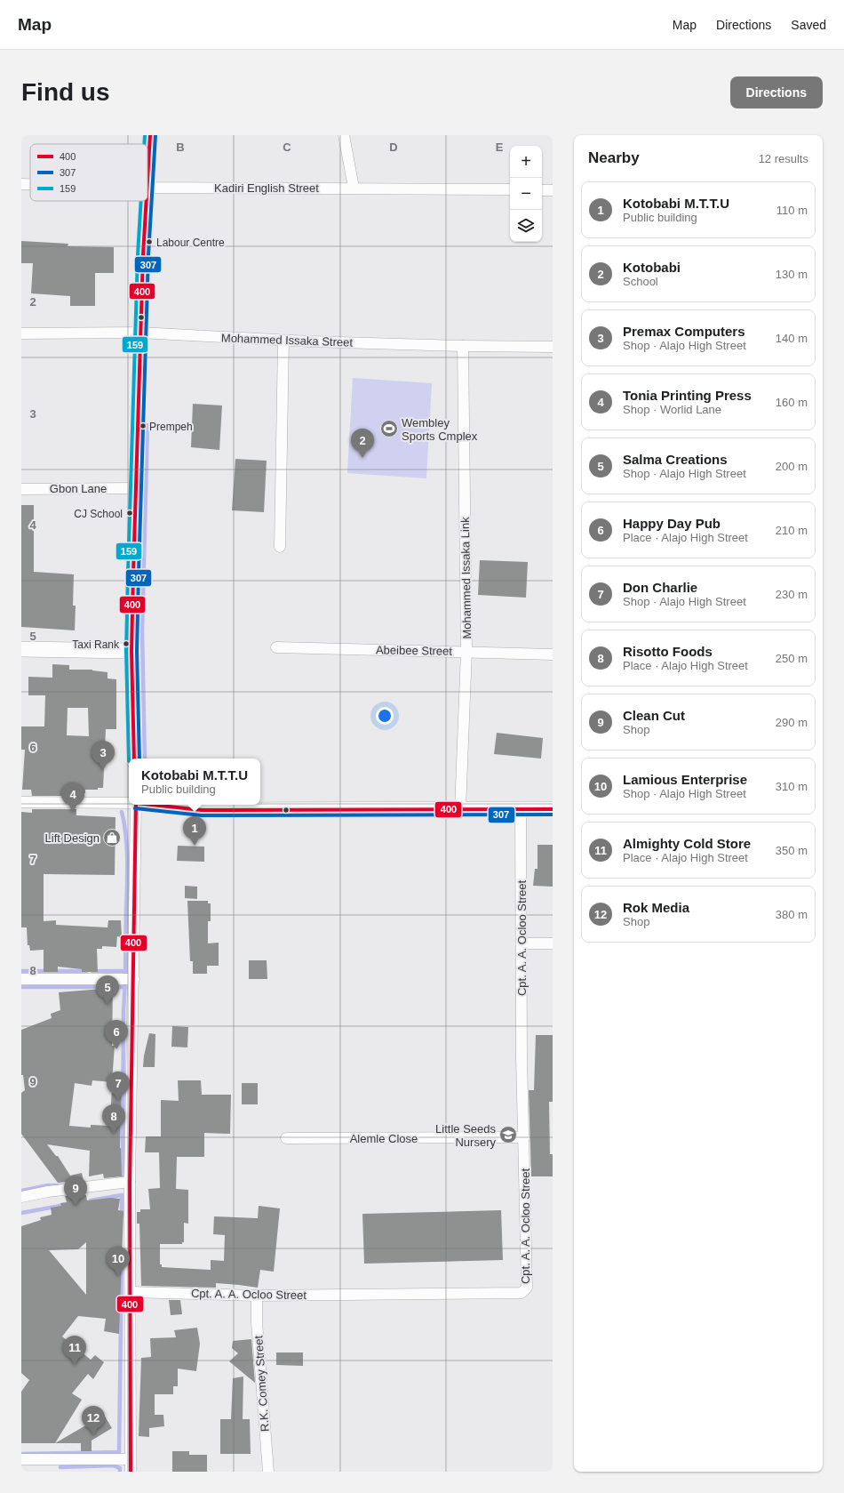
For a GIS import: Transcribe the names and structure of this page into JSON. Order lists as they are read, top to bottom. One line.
{"streets":{"street":["Kadiri English Street","Mohammed Issaka Street","Gbon Lane","Mohammed Issaka Link","Abeibee Street","Cpt. A. A. Ocloo Street","Alemle Close","R.K. Comey Street"]},"crossings":[["Mohammed Issaka Street","Mohammed Issaka Link"],["Mohammed Issaka Link","Abeibee Street"],["Cpt. A. A. Ocloo Street","Alemle Close"],["Cpt. A. A. Ocloo Street","R.K. Comey Street"]],"places":{"other":["Labour Centre","Prempeh","CJ School","Taxi Rank"],"sports":["Wembley Sports Cmplex"],"shop":["Lift Design"],"school or university":["Little Seeds Nursery"]},"lines":["transit line 400","transit line 307","transit line 159"],"legend":["400","307","159"],"page":{"header":"Map","nav":["Map","Directions","Saved"],"buttons":"Directions","title":"Find us","heading":["Nearby","12 results"],"map_buttons":["+","−"],"list":[{"mark":"1","name":"Kotobabi M.T.T.U","note":"Public building","value":"110 m"},{"mark":"2","name":"Kotobabi","note":"School","value":"130 m"},{"mark":"3","name":"Premax Computers","note":"Shop · Alajo High Street","value":"140 m"},{"mark":"4","name":"Tonia Printing Press","note":"Shop · Worlid Lane","value":"160 m"},{"mark":"5","name":"Salma Creations","note":"Shop · Alajo High Street","value":"200 m"},{"mark":"6","name":"Happy Day Pub","note":"Place · Alajo High Street","value":"210 m"},{"mark":"7","name":"Don Charlie","note":"Shop · Alajo High Street","value":"230 m"},{"mark":"8","name":"Risotto Foods","note":"Place · Alajo High Street","value":"250 m"},{"mark":"9","name":"Clean Cut","note":"Shop","value":"290 m"},{"mark":"10","name":"Lamious Enterprise","note":"Shop · Alajo High Street","value":"310 m"},{"mark":"11","name":"Almighty Cold Store","note":"Place · Alajo High Street","value":"350 m"},{"mark":"12","name":"Rok Media","note":"Shop","value":"380 m"}],"pins":["2","3","4","1","5","6","7","8","9","10","11","12"],"popup":["Kotobabi M.T.T.U","Public building"]},"grid":{"columns":["B","C","D","E"],"rows":["2","3","4","5","6","7","8","9"]}}
